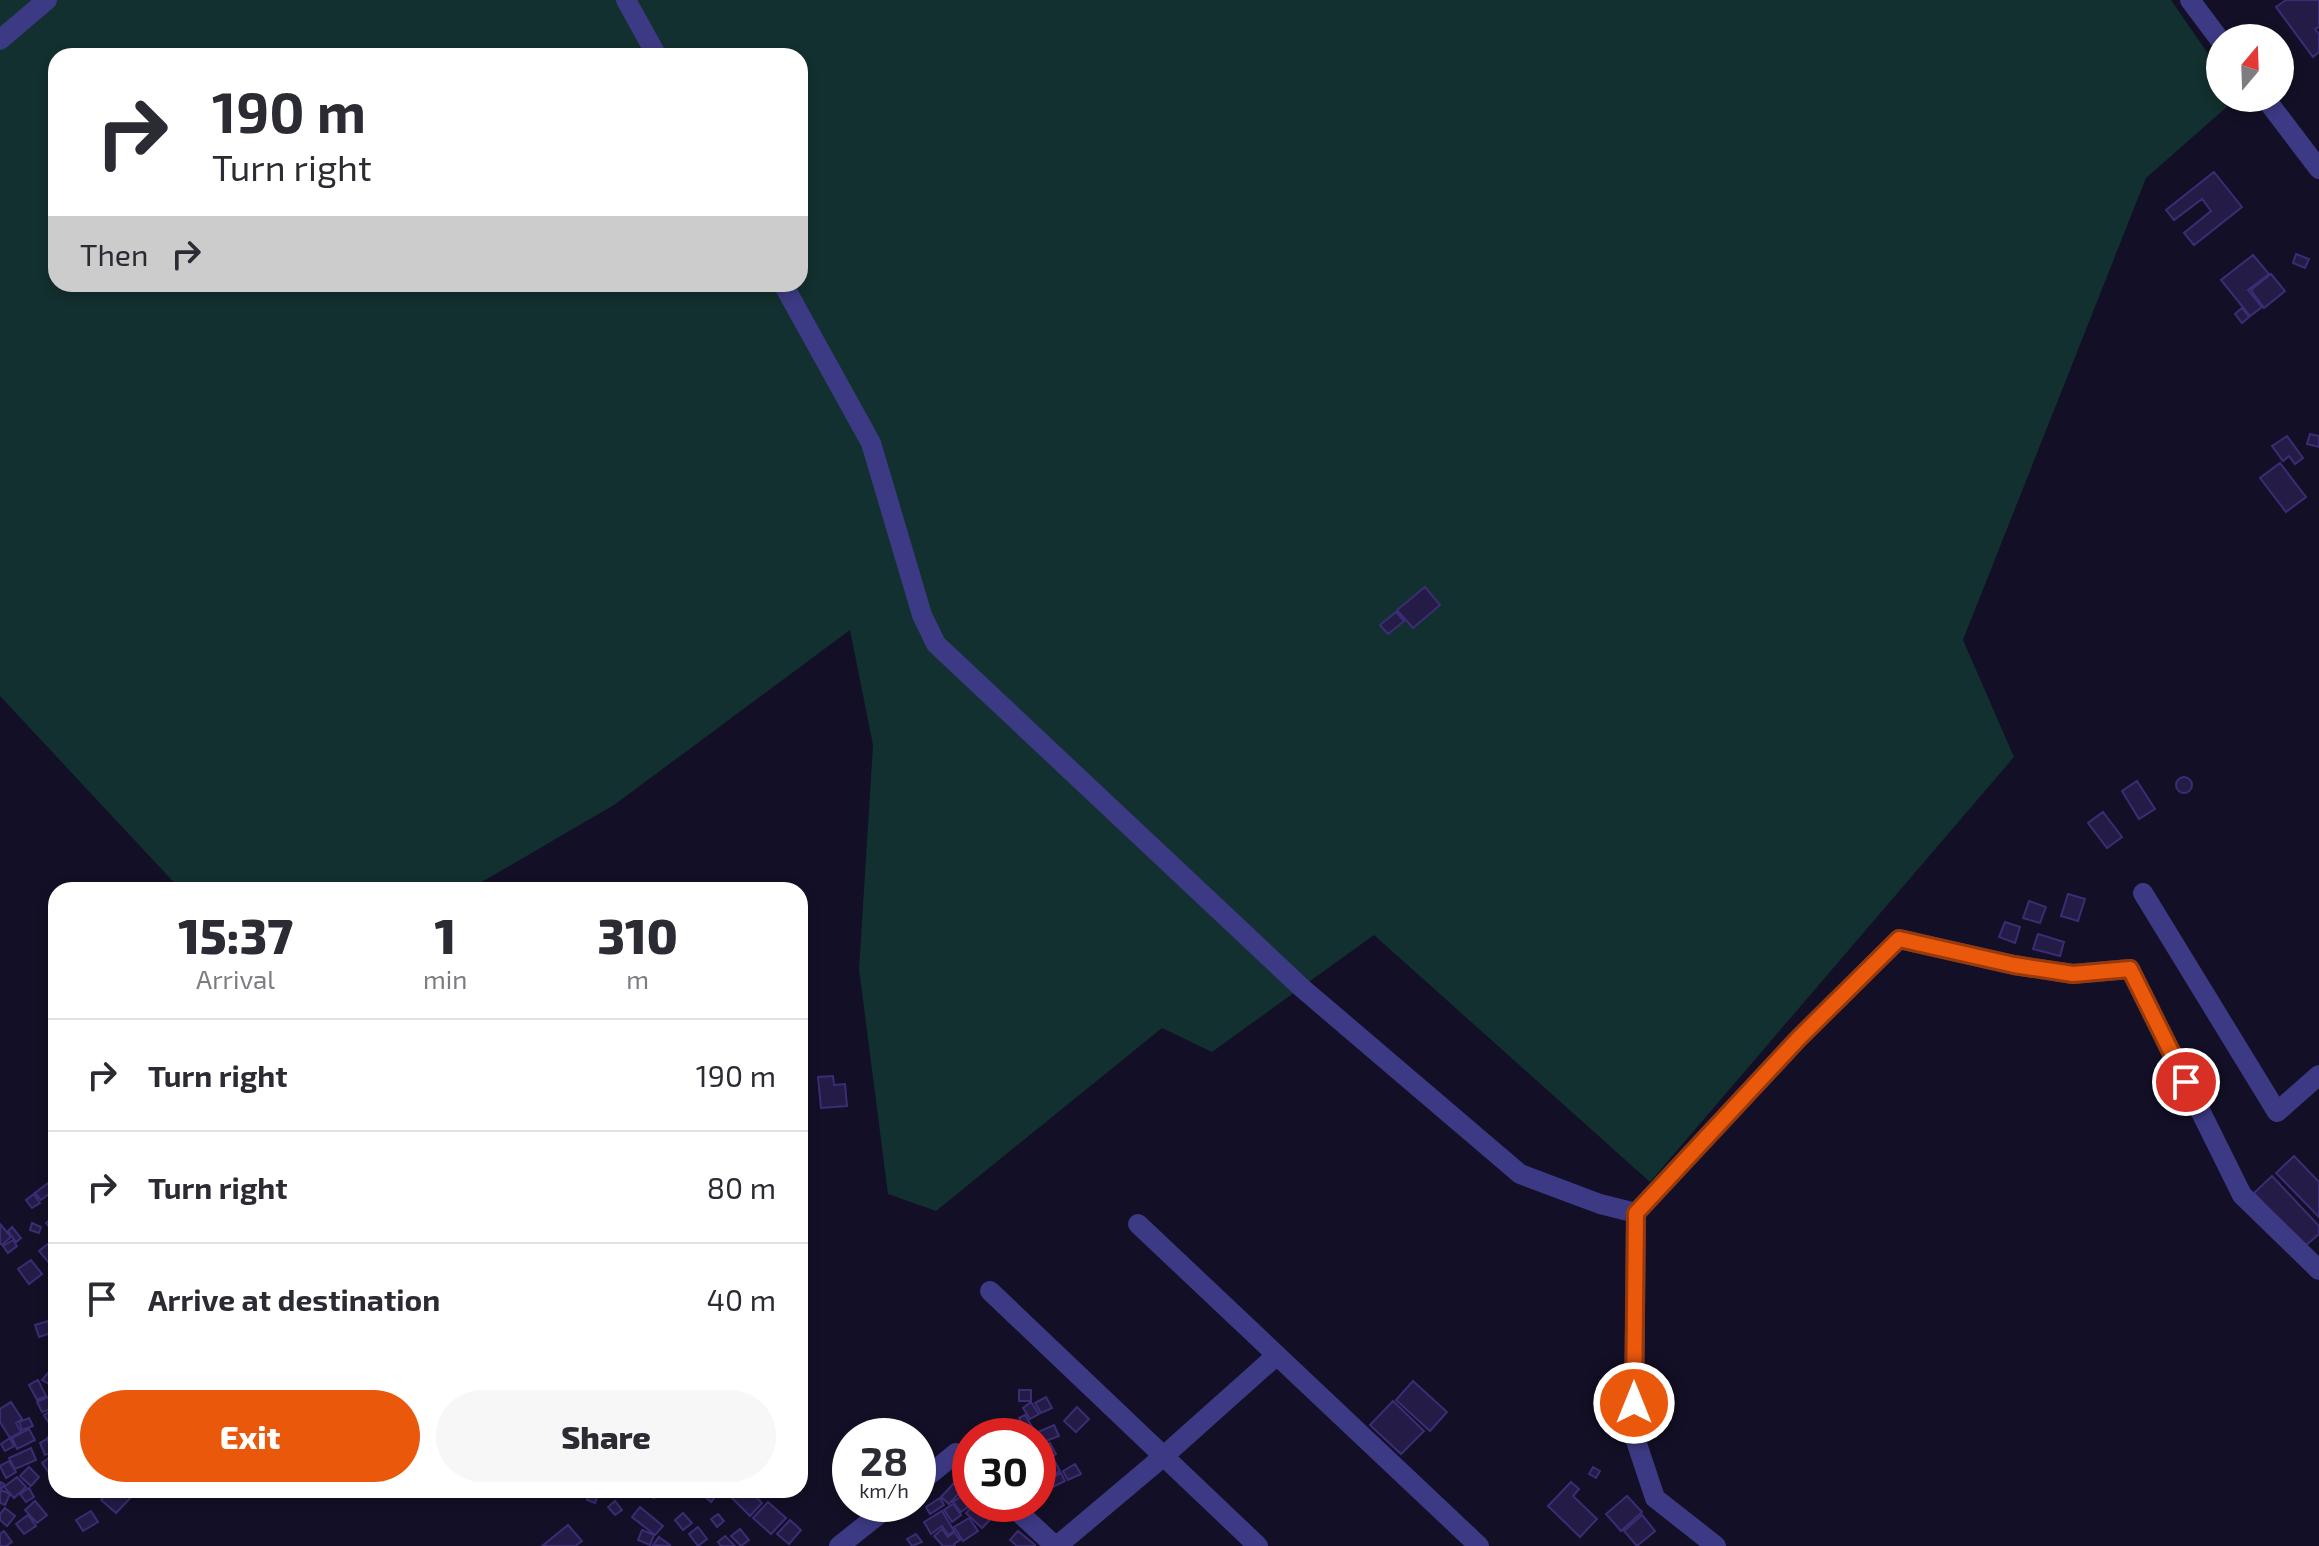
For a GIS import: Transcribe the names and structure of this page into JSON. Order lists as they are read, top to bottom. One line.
{"north":"top","page":{"turn":["190 m","Turn right"],"then":"Then","eta":["15:37","Arrival","1","min","310","m"],"list":[{"name":"Turn right","value":"190 m"},{"name":"Turn right","value":"80 m"},{"name":"Arrive at destination","value":"40 m"}],"buttons":["Exit","Share"],"speed":"28 km/h","limit":"30"}}
